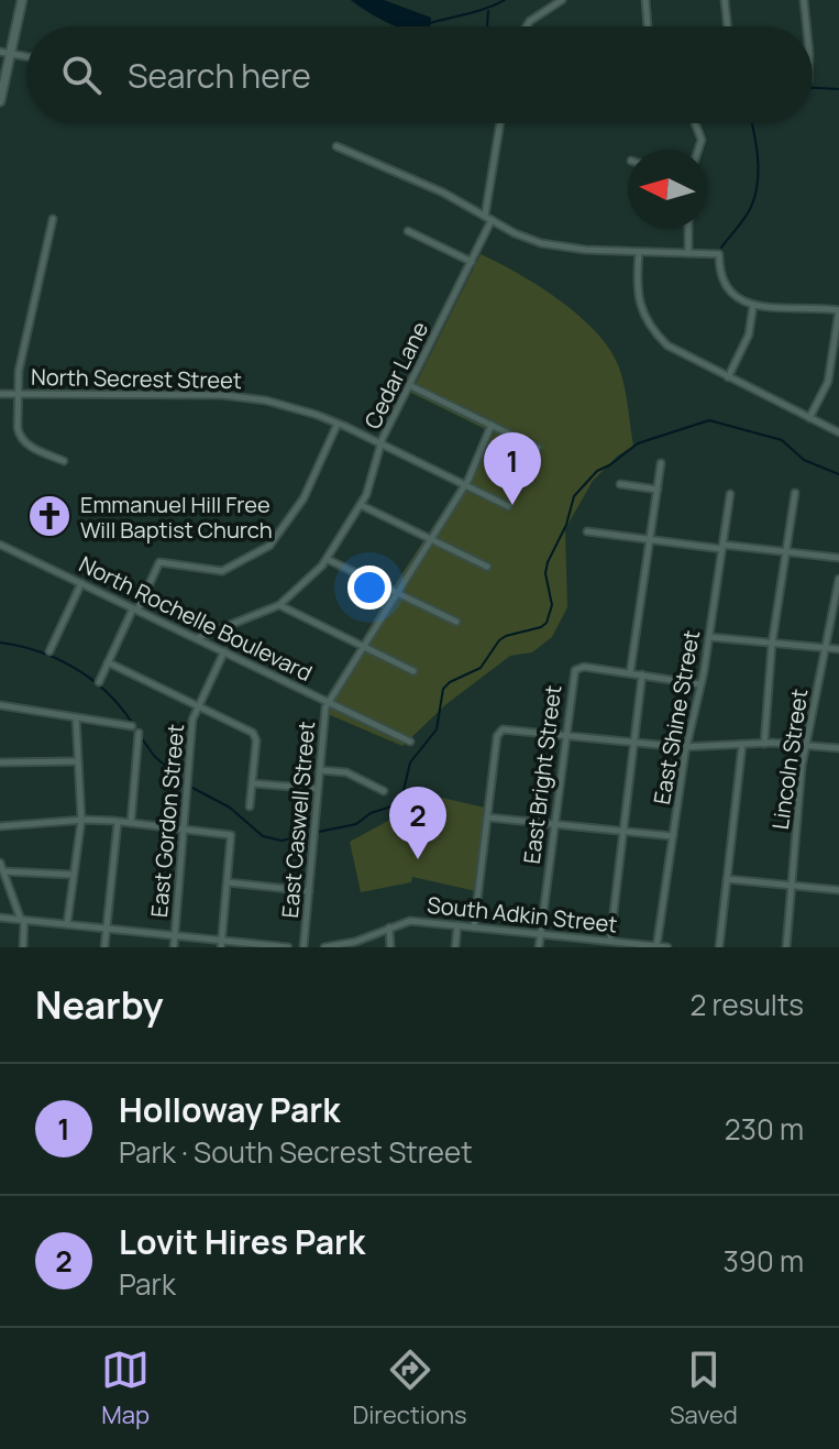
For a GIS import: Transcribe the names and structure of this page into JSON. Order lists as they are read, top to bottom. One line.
{"streets":{"street":["Cedar Lane","North Secrest Street","North Rochelle Boulevard","East Shine Street","Lincoln Street","East Bright Street","East Caswell Street","East Gordon Street","South Adkin Street"]},"crossings":[["Cedar Lane","North Secrest Street"],["Cedar Lane","North Rochelle Boulevard"],["North Secrest Street","East Caswell Street"],["North Rochelle Boulevard","East Caswell Street"],["North Rochelle Boulevard","East Gordon Street"],["East Shine Street","South Adkin Street"],["East Bright Street","South Adkin Street"]],"places":{"church":["Emmanuel Hill Free Will Baptist Church"]},"north":"left","page":{"search":"Search here","pins":["1","2"],"heading":["Nearby","2 results"],"list":[{"mark":"1","name":"Holloway Park","note":"Park · South Secrest Street","value":"230 m"},{"mark":"2","name":"Lovit Hires Park","note":"Park","value":"390 m"}],"nav":["Map","Directions","Saved"]}}
